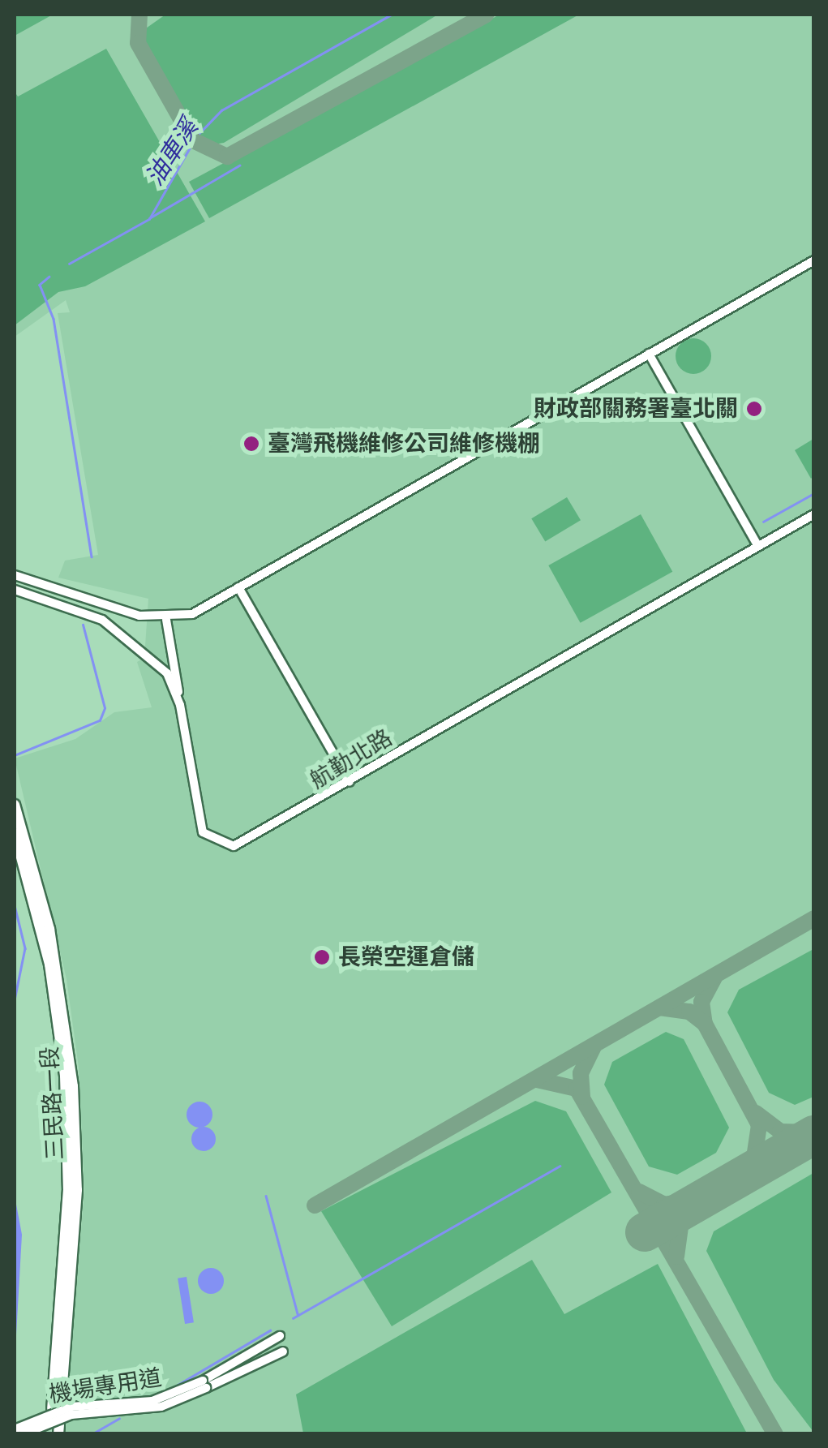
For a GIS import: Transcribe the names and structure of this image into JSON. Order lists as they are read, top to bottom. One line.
{"streets":{"main road":["三民路一段"],"street":["航勤北路","機場專用道"]},"water":["油車溪"],"places":["財政部關務署臺北關","臺灣飛機維修公司維修機棚","長榮空運倉儲"]}
